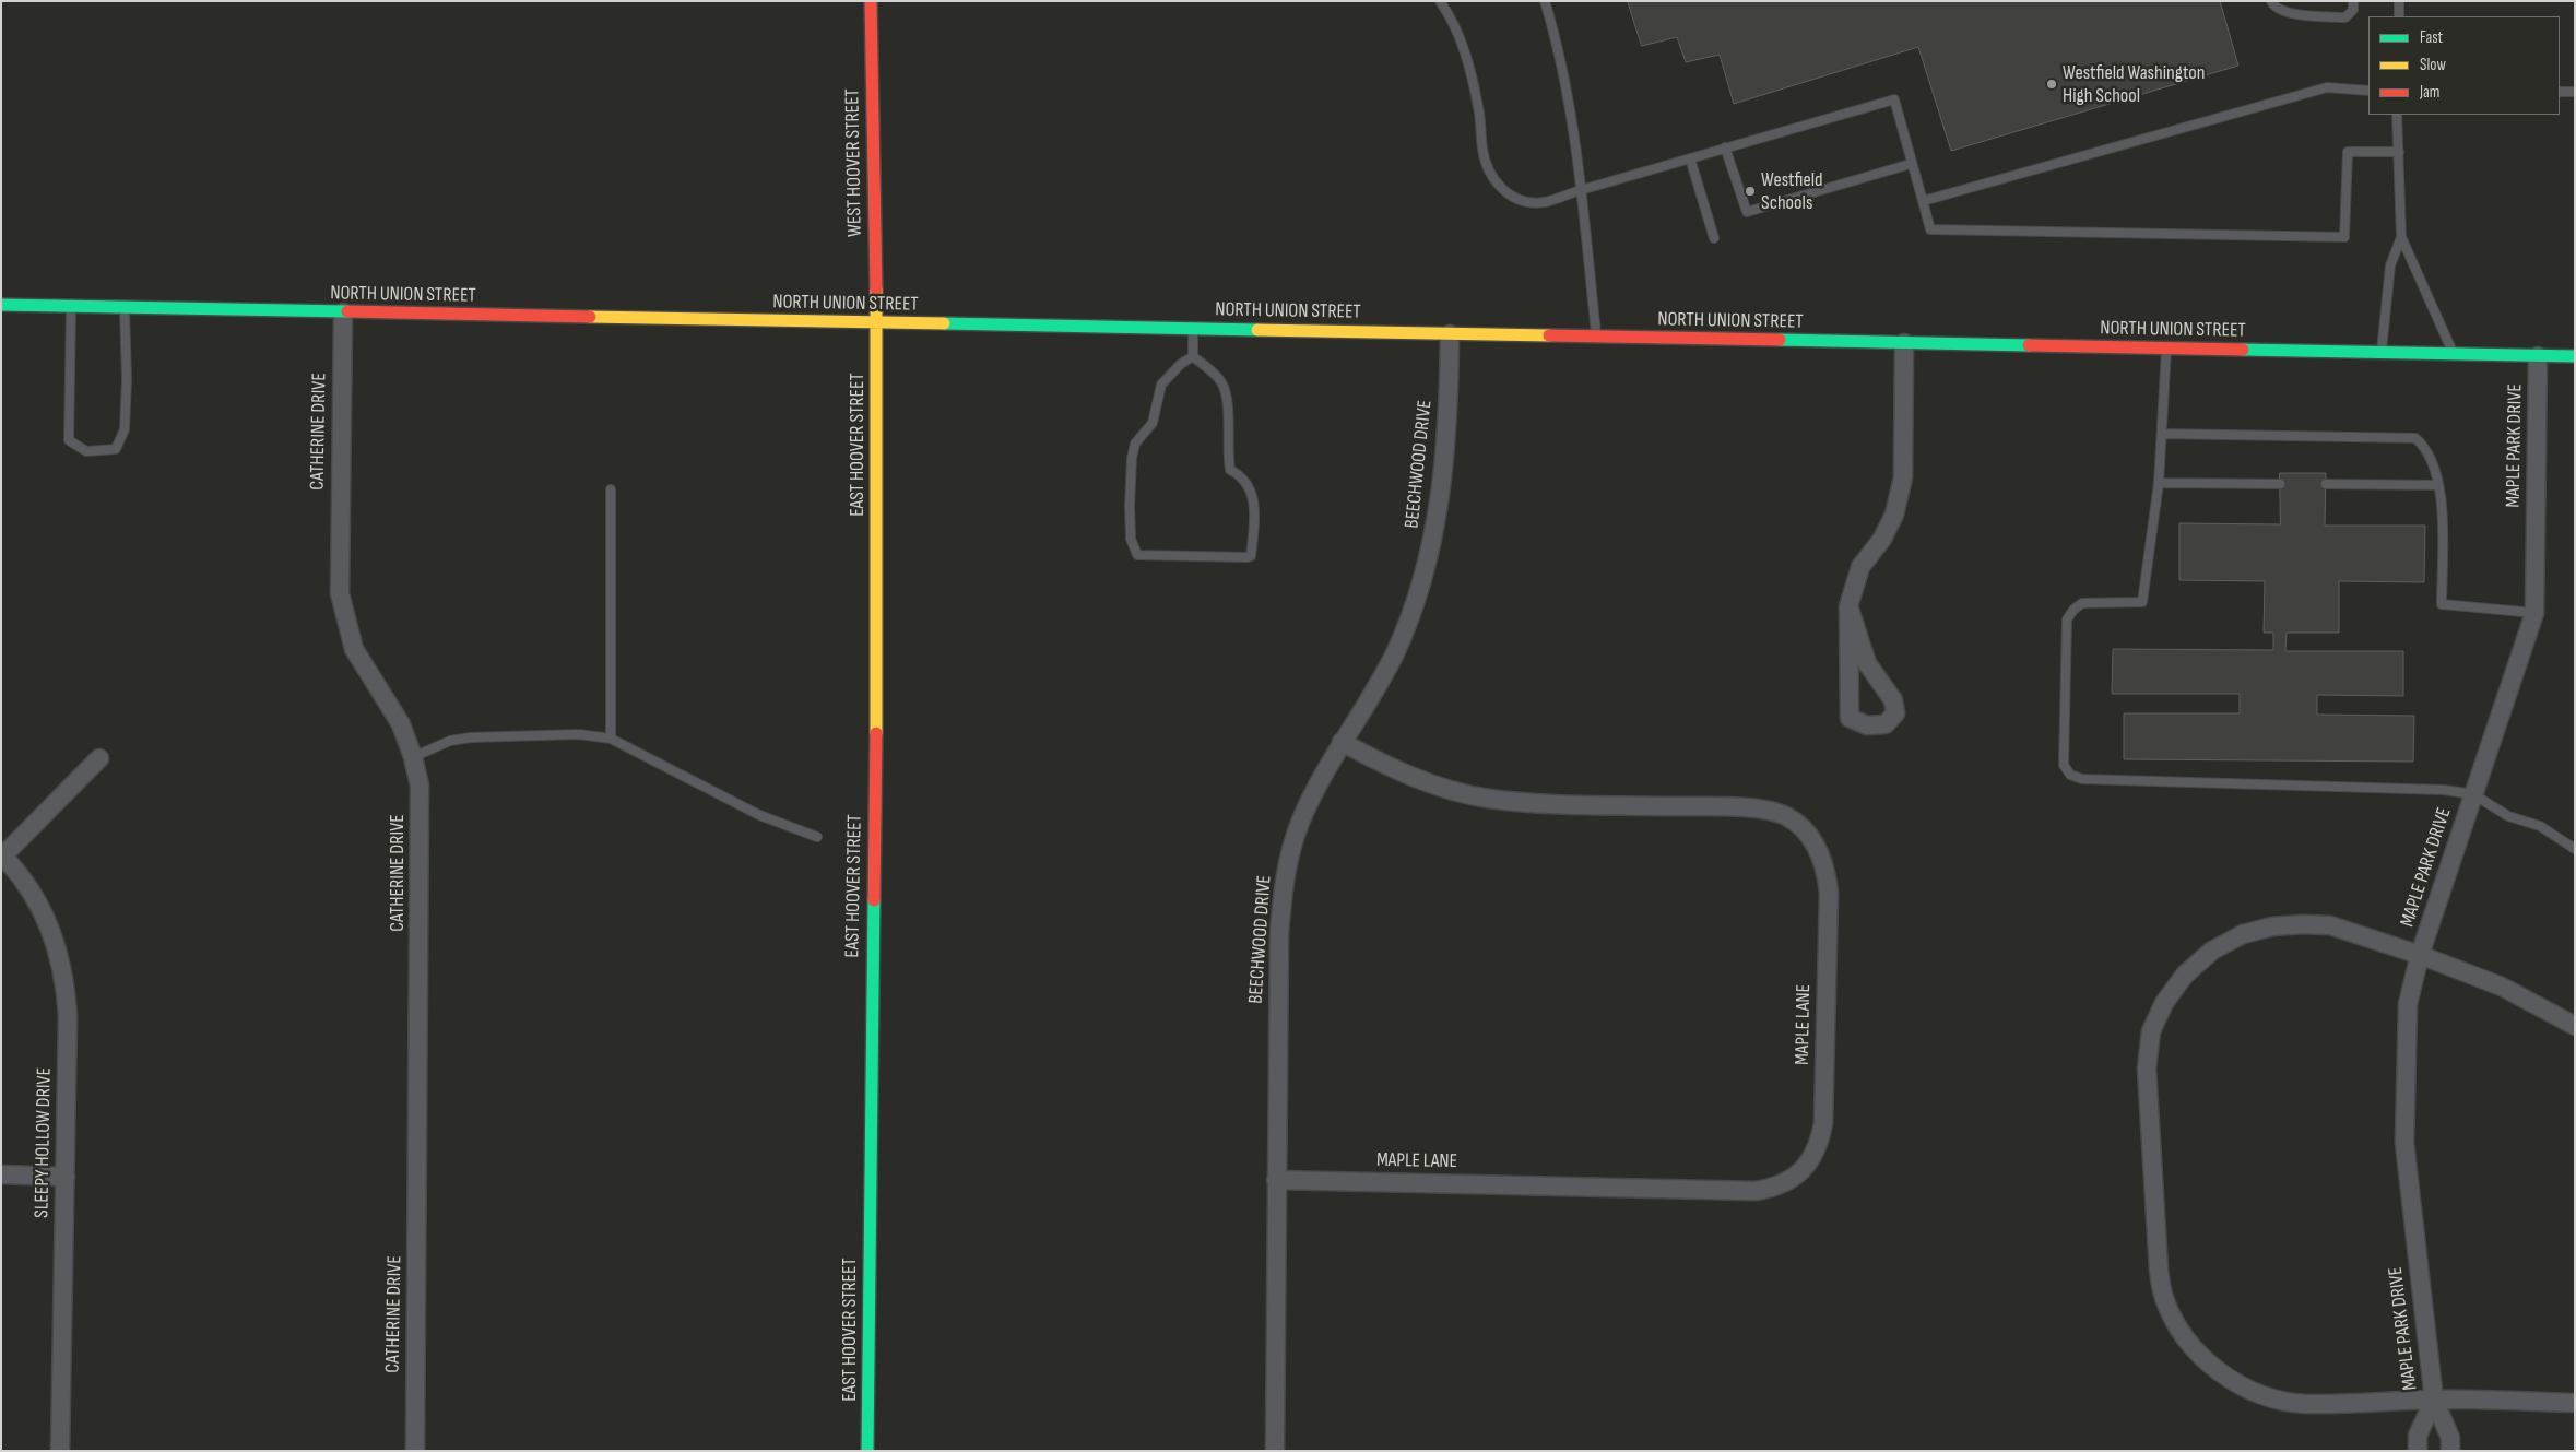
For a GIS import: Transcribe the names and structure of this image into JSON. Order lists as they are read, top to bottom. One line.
{"streets":{"street":["WEST HOOVER STREET","NORTH UNION STREET","CATHERINE DRIVE","EAST HOOVER STREET","MAPLE PARK DRIVE","BEECHWOOD DRIVE","MAPLE LANE","SLEEPY HOLLOW DRIVE"]},"crossings":[["WEST HOOVER STREET","NORTH UNION STREET"],["WEST HOOVER STREET","EAST HOOVER STREET"],["NORTH UNION STREET","CATHERINE DRIVE"],["NORTH UNION STREET","EAST HOOVER STREET"],["NORTH UNION STREET","MAPLE PARK DRIVE"],["NORTH UNION STREET","BEECHWOOD DRIVE"],["BEECHWOOD DRIVE","MAPLE LANE"]],"places":["Westfield Washington High School","Westfield Schools"],"legend":["Fast","Slow","Jam"]}
